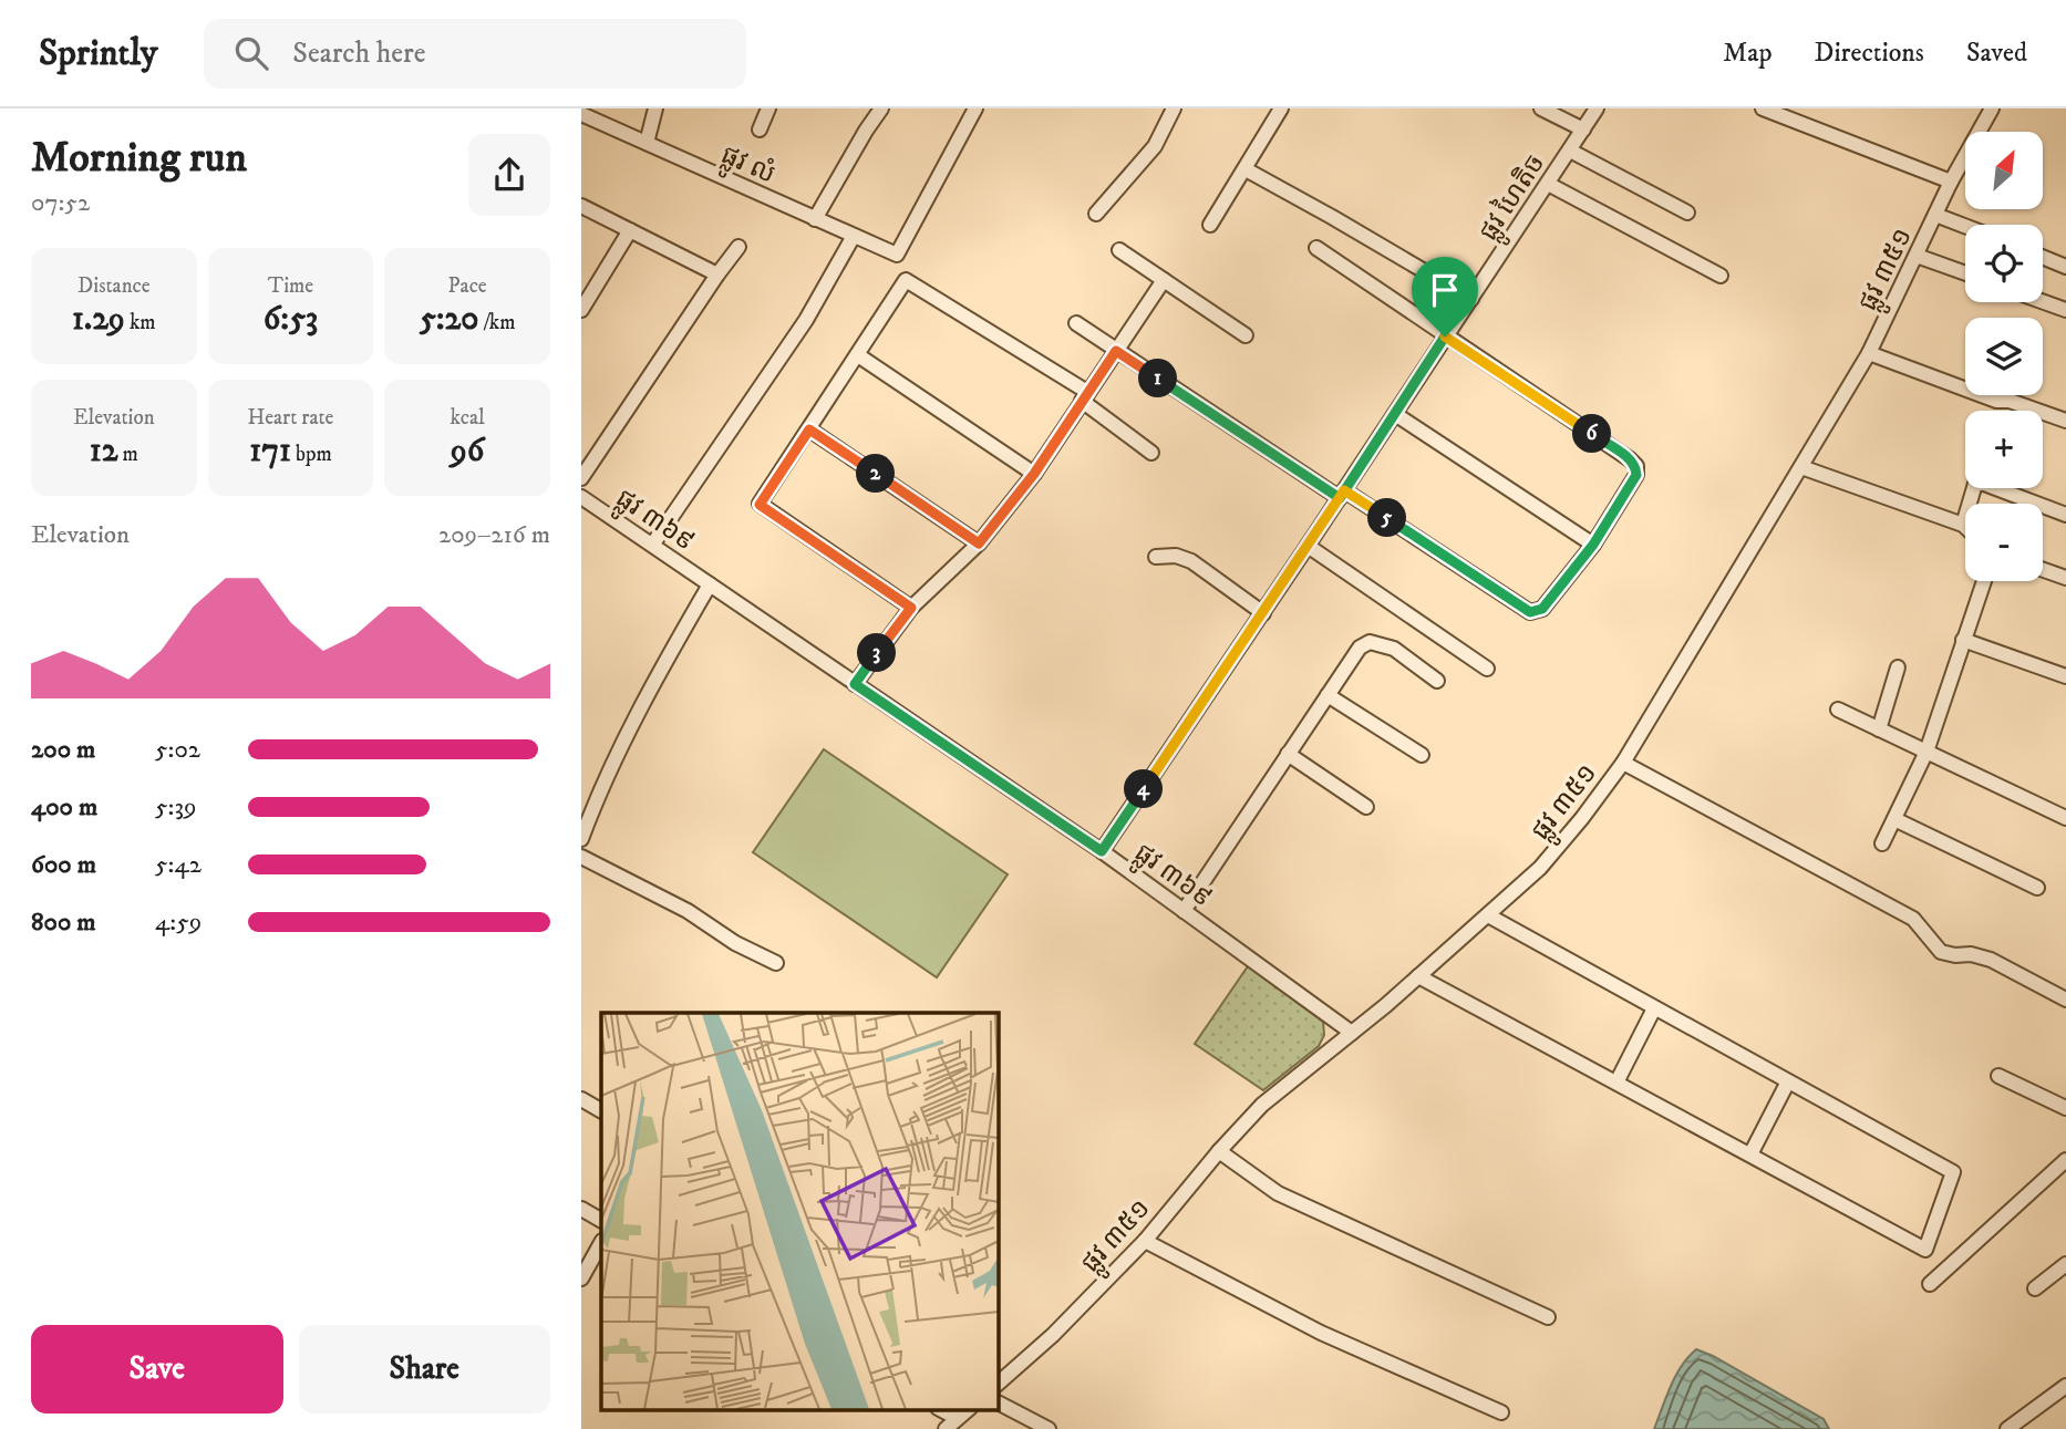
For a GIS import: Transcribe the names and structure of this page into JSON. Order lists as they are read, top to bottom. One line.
{"streets":{"street":["ផ្លូវ លំ","ផ្លូវ ហៃតិច","ផ្លូវ ៣៥១","ផ្លូវ ៣៦៩"]},"crossings":[["ផ្លូវ ហៃតិច","ផ្លូវ ៣៦៩"],["ផ្លូវ ៣៥១","ផ្លូវ ៣៦៩"]],"north":"top right","page":{"header":"Sprintly","search":"Search here","nav":["Map","Directions","Saved"],"heading":["Morning run","07:52"],"map_buttons":["+","−"],"stats":[["Distance","1.29 km"],["Time","6:53"],["Pace","5:20 /km"],["Elevation","12 m"],["Heart rate","171 bpm"],["kcal","96"]],"pins":["1","6","2","5","3","4"],"chart":["Elevation","209–216 m"],"list":[{"name":"200 m","note":"5:02"},{"name":"400 m","note":"5:39"},{"name":"600 m","note":"5:42"},{"name":"800 m","note":"4:59"}],"buttons":["Save","Share"]}}
